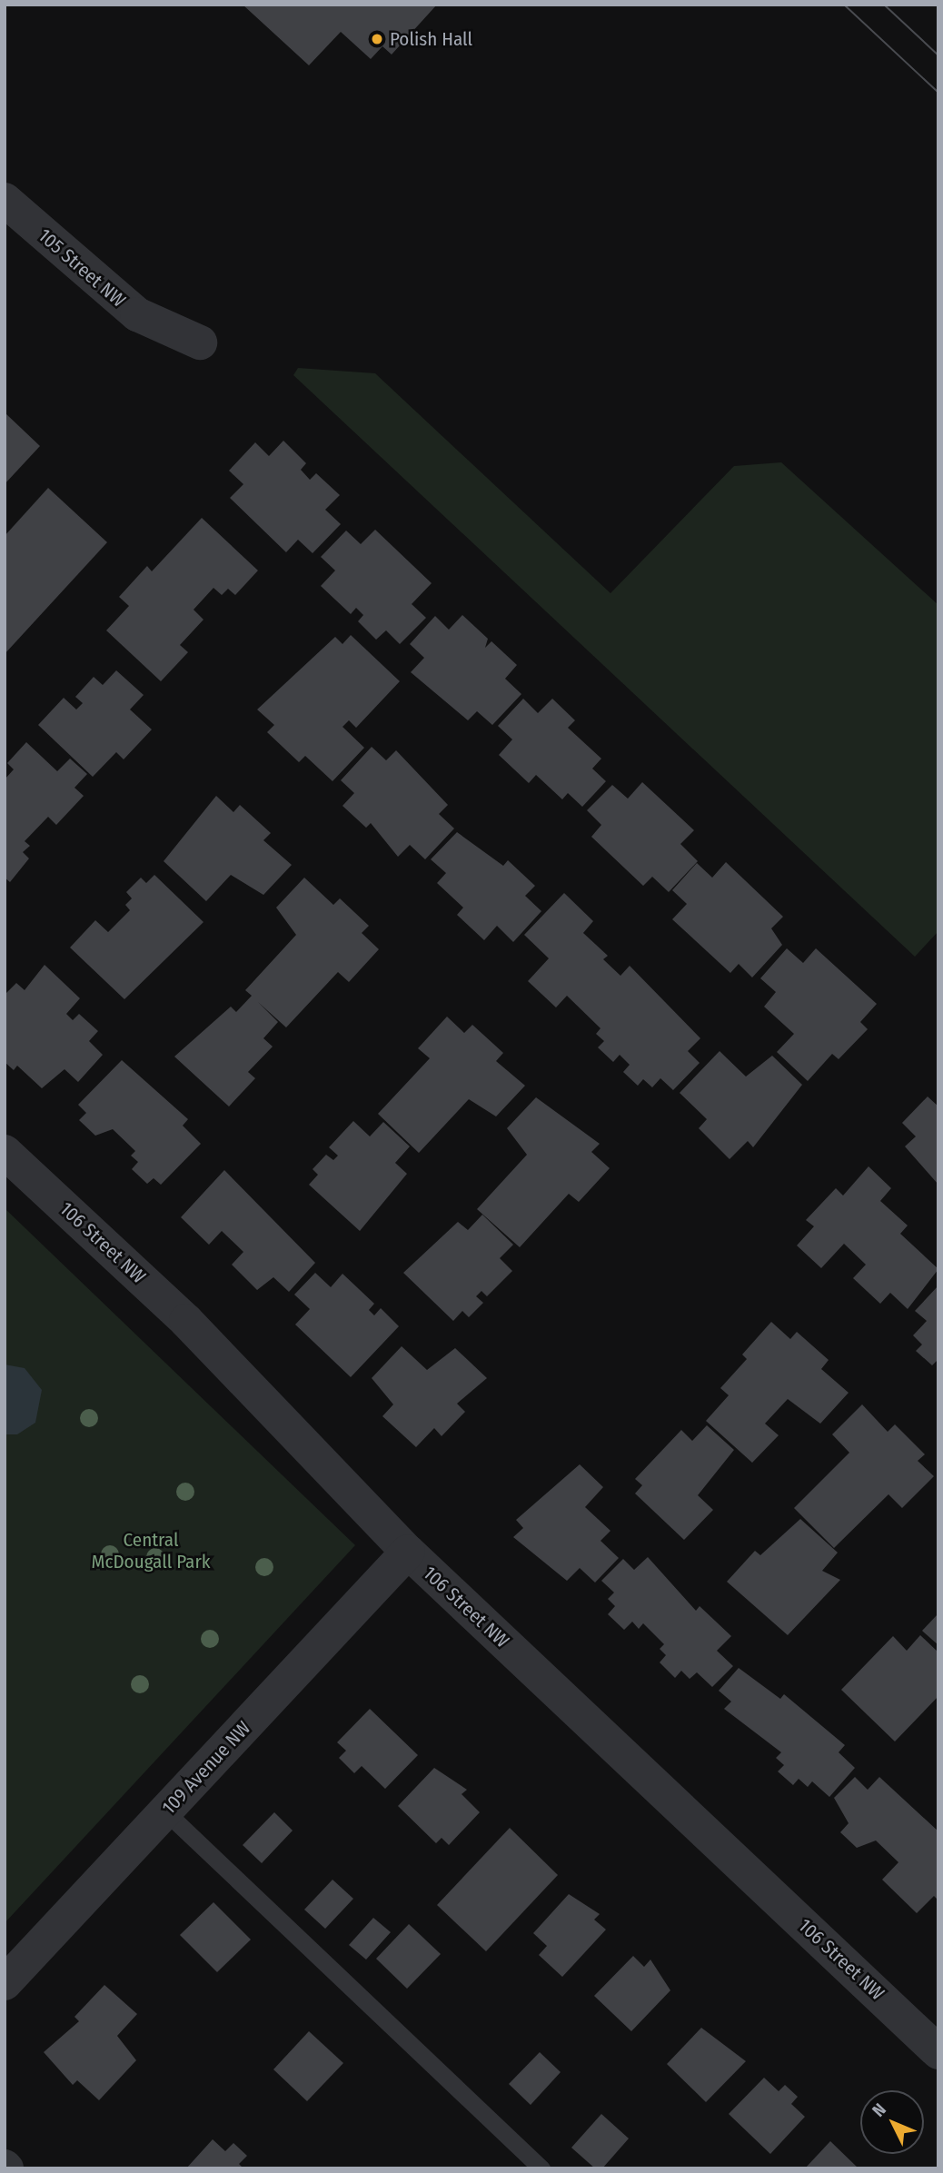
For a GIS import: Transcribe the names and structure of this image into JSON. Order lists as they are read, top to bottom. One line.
{"streets":{"street":["105 Street NW","106 Street NW","109 Avenue NW"]},"crossings":[["106 Street NW","109 Avenue NW"]],"parks":["Central McDougall Park"],"places":["Polish Hall"],"north":"top left"}
